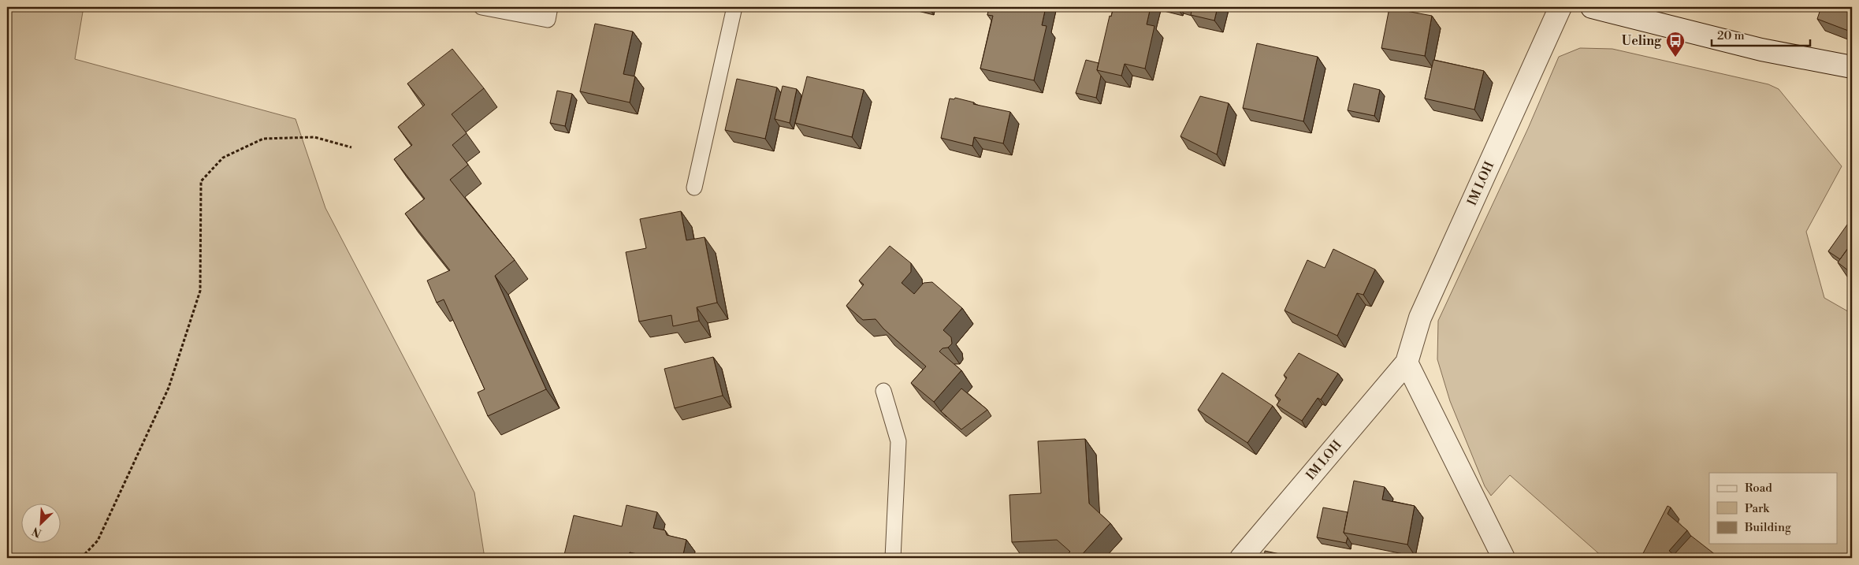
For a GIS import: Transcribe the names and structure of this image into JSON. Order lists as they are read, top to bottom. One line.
{"streets":{"street":["IM LOH"]},"places":{"bus stop":["Ueling"]},"legend":["Road","Park","Building"],"scale_bar":"20 m","north":"bottom left"}
